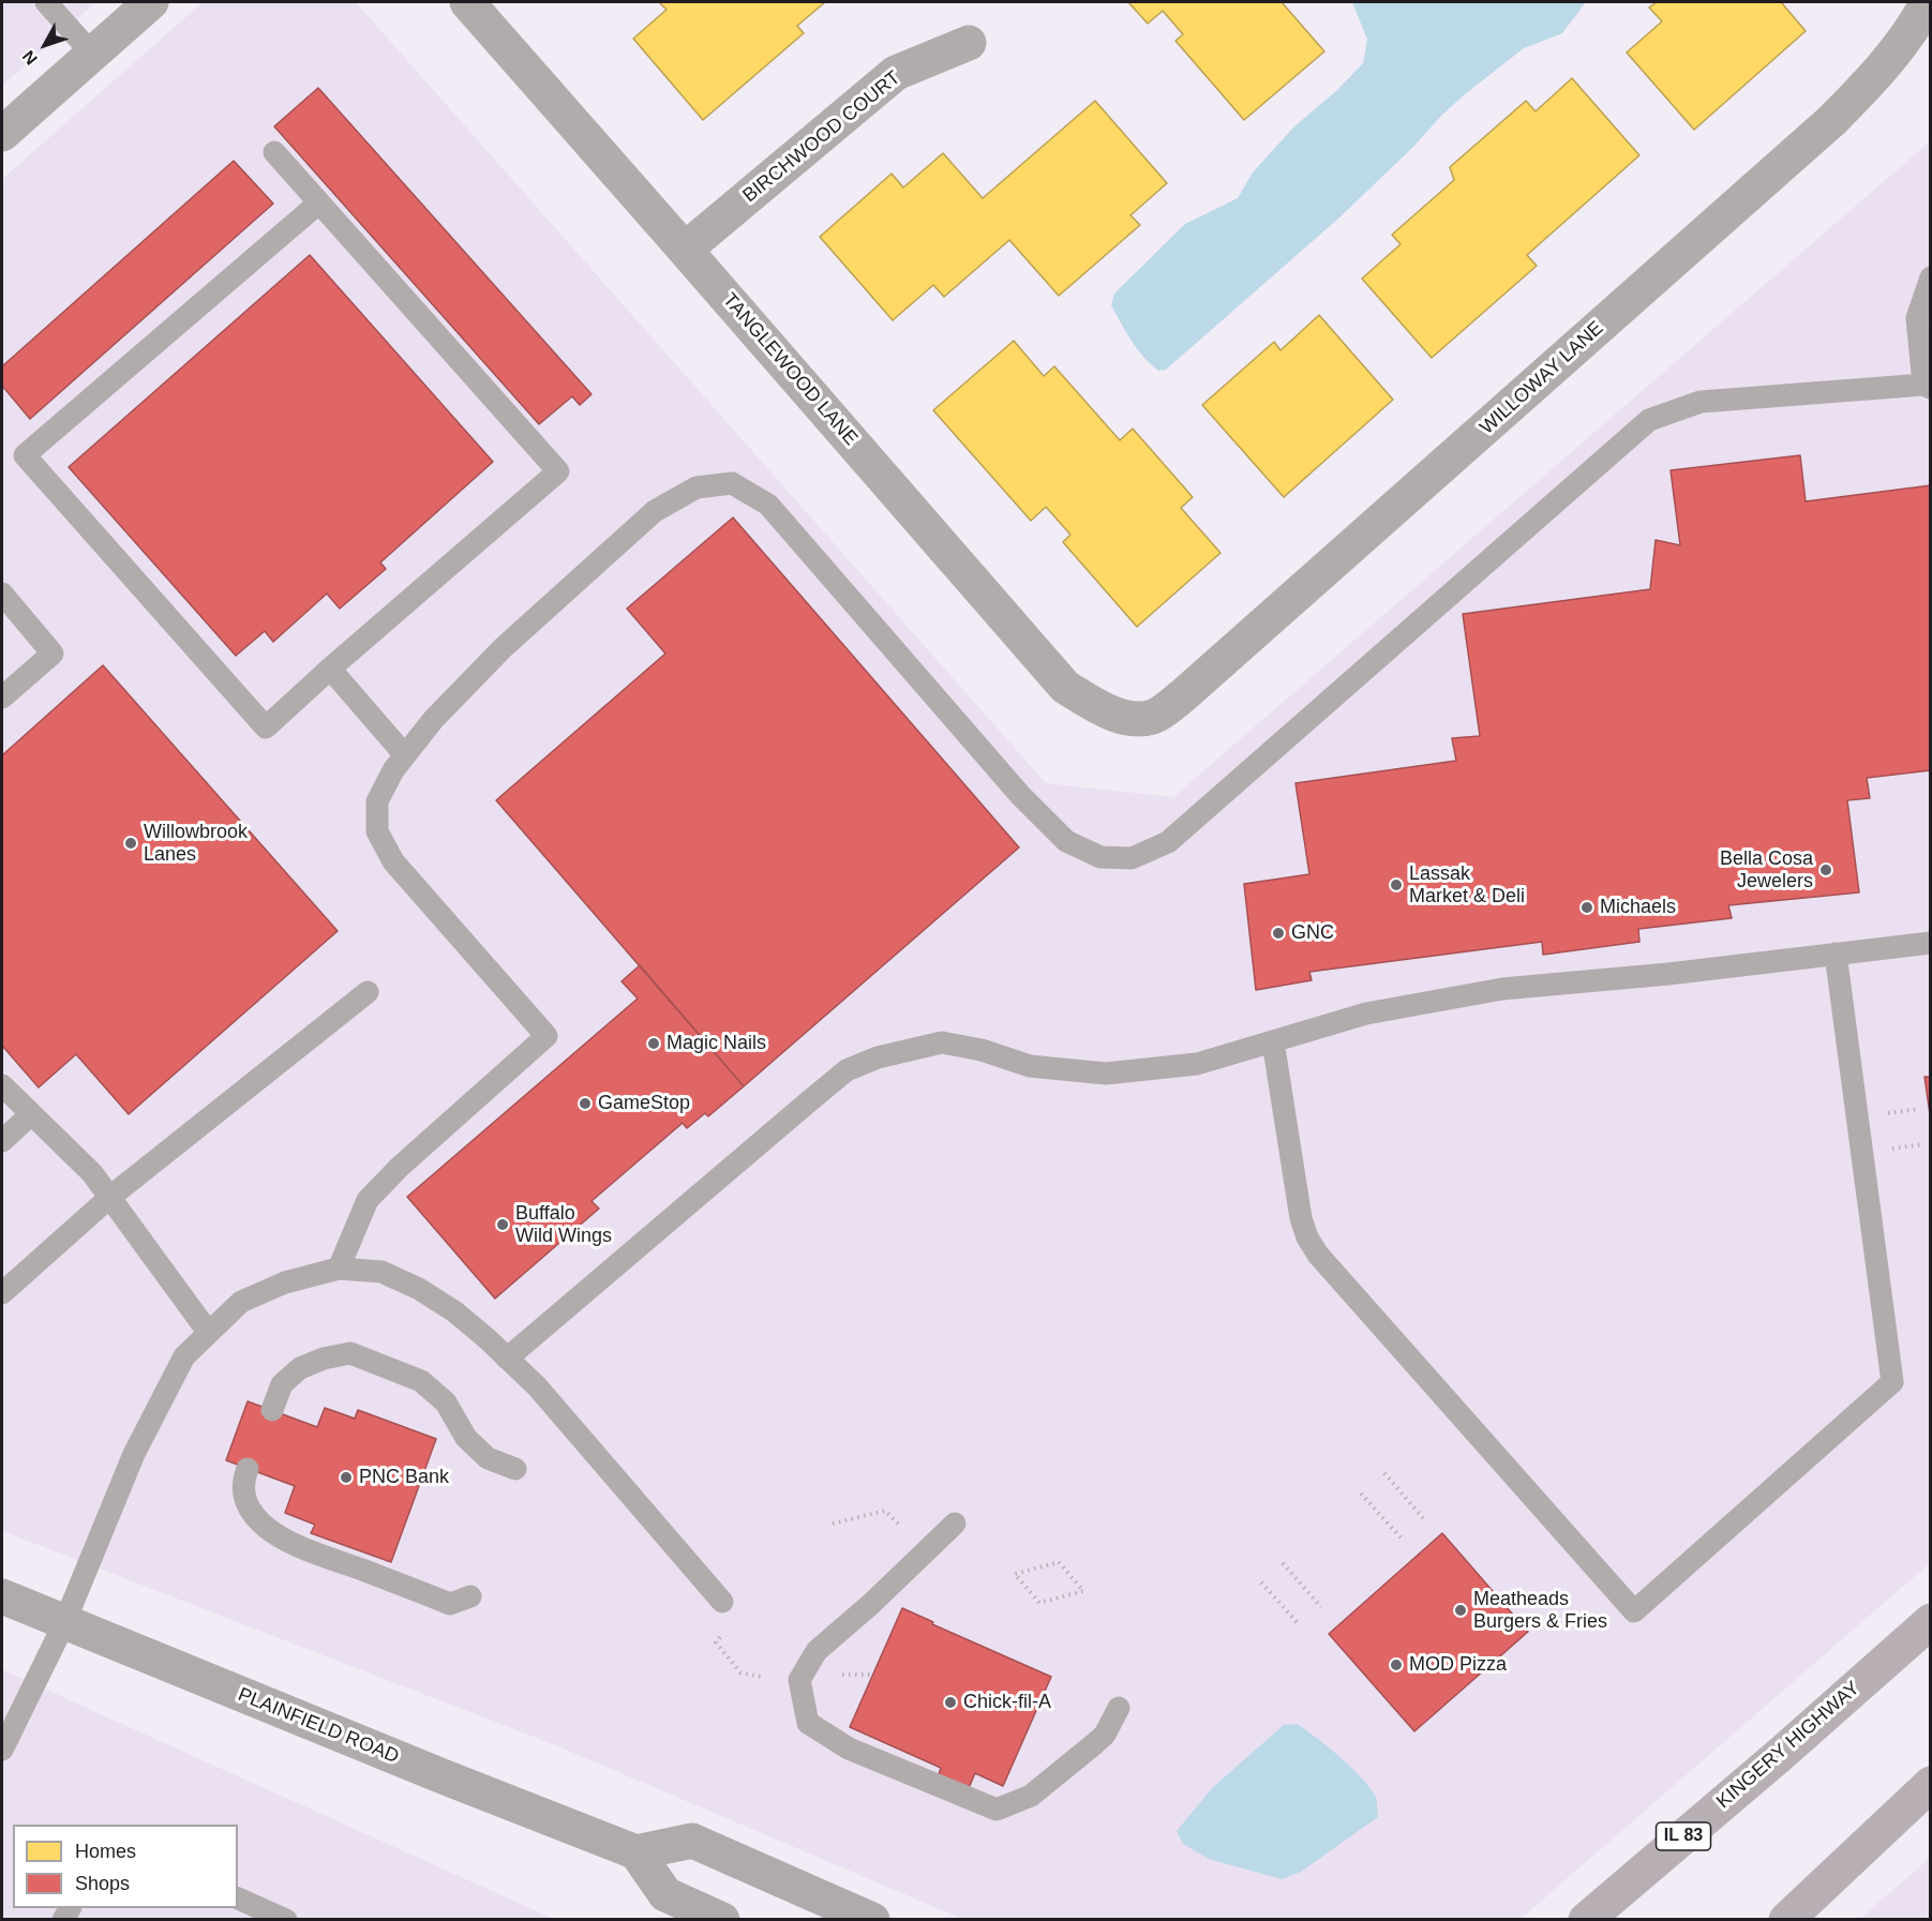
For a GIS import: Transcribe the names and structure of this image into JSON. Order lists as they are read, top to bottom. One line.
{"streets":{"highway":["KINGERY HIGHWAY","IL 83"],"main road":["PLAINFIELD ROAD"],"street":["BIRCHWOOD COURT","TANGLEWOOD LANE","WILLOWAY LANE"]},"crossings":[["BIRCHWOOD COURT","TANGLEWOOD LANE"],["TANGLEWOOD LANE","WILLOWAY LANE"]],"places":["Willowbrook Lanes","Bella Cosa Jewelers","Lassak Market & Deli","Michaels","GNC","Magic Nails","GameStop","Buffalo Wild Wings","PNC Bank","Meatheads Burgers & Fries","MOD Pizza","Chick-fil-A"],"legend":["Homes","Shops"],"north":"bottom left"}
